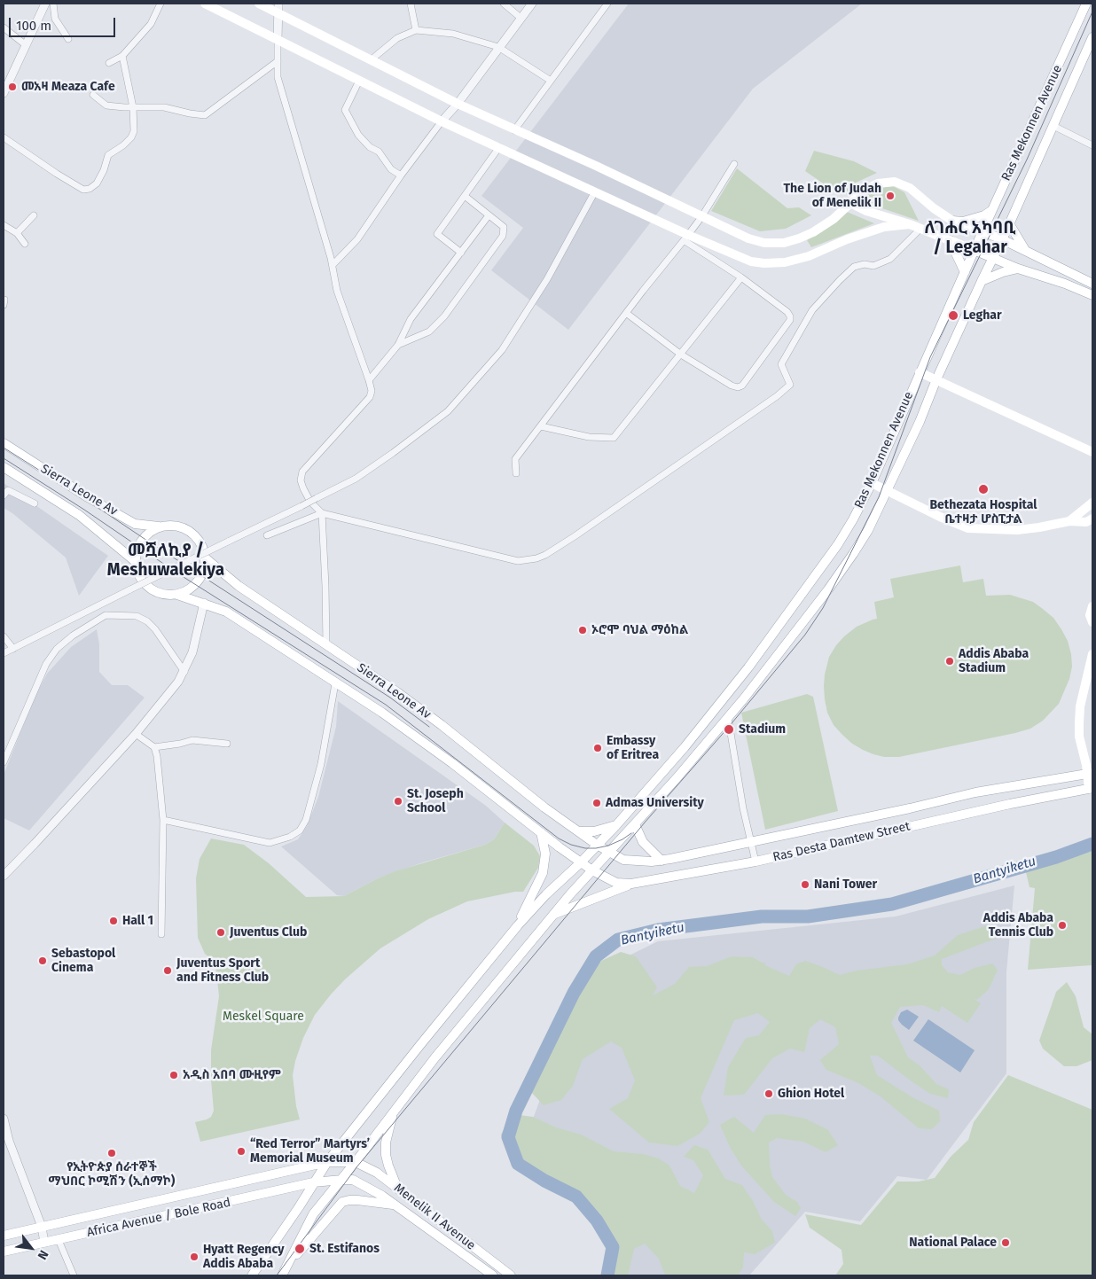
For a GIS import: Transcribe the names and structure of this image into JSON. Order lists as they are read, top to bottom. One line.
{"streets":{"main road":["Ras Mekonnen Avenue","Sierra Leone Av","Ras Desta Damtew Street","Menelik II Avenue","Africa Avenue / Bole Road"]},"crossings":[["Ras Mekonnen Avenue","Sierra Leone Av"],["Ras Mekonnen Avenue","Ras Desta Damtew Street"],["Ras Mekonnen Avenue","Menelik II Avenue"],["Ras Mekonnen Avenue","Africa Avenue / Bole Road"],["Sierra Leone Av","Ras Desta Damtew Street"],["Menelik II Avenue","Africa Avenue / Bole Road"]],"districts":["ለገሐር አካባቢ / Legahar","መሿለኪያ / Meshuwalekiya"],"water":["Bantyiketu"],"parks":["Meskel Square"],"places":["መአዛ Meaza Cafe","The Lion of Judah of Menelik II","Leghar","Bethezata Hospital ቤተዛታ ሆስፒታል","ኦሮሞ ባህል ማዕከል","Addis Ababa Stadium","Stadium","Embassy of Eritrea","St. Joseph School","Admas University","Nani Tower","Hall 1","Addis Ababa Tennis Club","Juventus Club","Sebastopol Cinema","Juventus Sport and Fitness Club","አዲስ አበባ ሙዚየም","Ghion Hotel","“Red Terror” Martyrs’ Memorial Museum","የኢትዮጵያ ሰራተኞች ማህበር ኮሚሽን (ኢሰማኮ)","National Palace","St. Estifanos","Hyatt Regency Addis Ababa"],"scale_bar":"100 m","north":"bottom right"}
